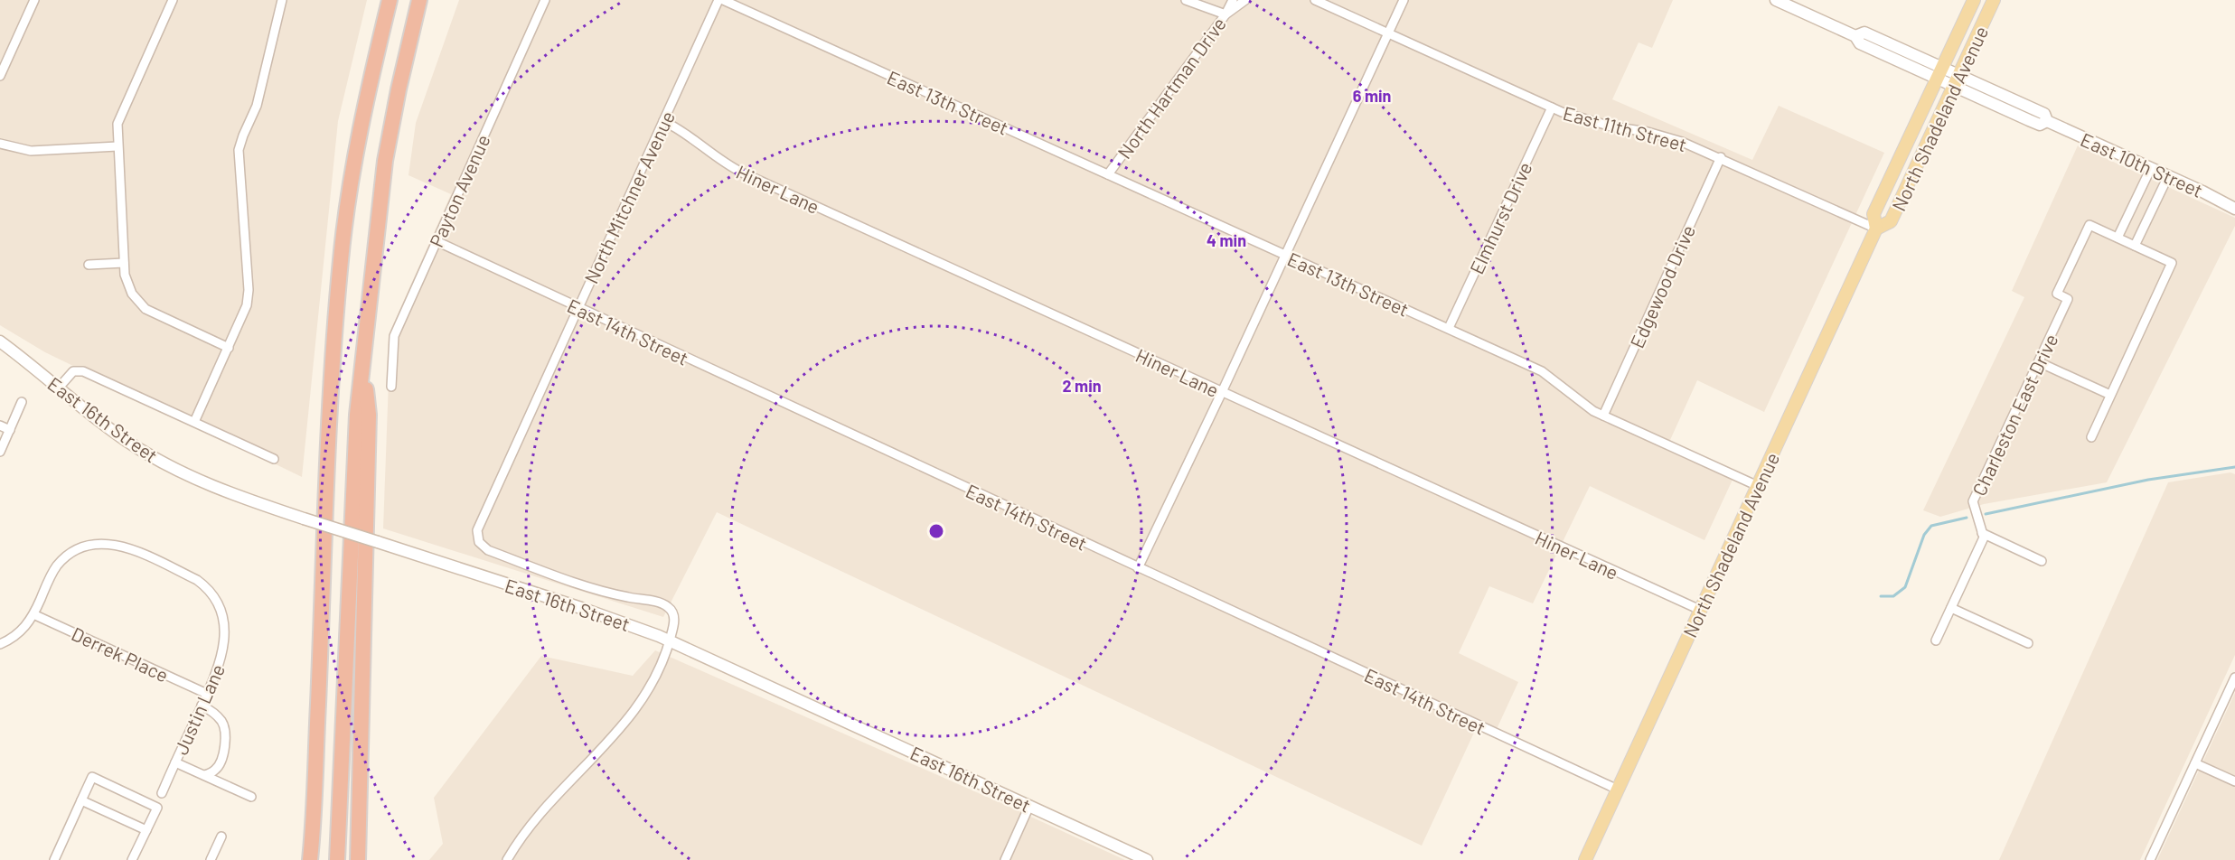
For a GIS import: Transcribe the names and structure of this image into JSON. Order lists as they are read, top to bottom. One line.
{"streets":{"main road":["North Shadeland Avenue"],"street":["North Hartman Drive","East 13th Street","East 11th Street","East 10th Street","Hiner Lane","Payton Avenue","North Mitchner Avenue","Elmhurst Drive","Edgewood Drive","East 14th Street","Charleston East Drive","East 16th Street","Derrek Place","Justin Lane"]},"crossings":[["North Hartman Drive","East 13th Street"],["East 13th Street","North Shadeland Avenue"],["East 13th Street","Elmhurst Drive"],["East 13th Street","Edgewood Drive"],["North Shadeland Avenue","East 11th Street"],["North Shadeland Avenue","East 10th Street"],["North Shadeland Avenue","Hiner Lane"],["North Shadeland Avenue","East 14th Street"],["East 11th Street","Elmhurst Drive"],["East 11th Street","Edgewood Drive"],["Hiner Lane","North Mitchner Avenue"],["Payton Avenue","East 14th Street"],["North Mitchner Avenue","East 14th Street"],["North Mitchner Avenue","East 16th Street"],["Derrek Place","Justin Lane"]],"rings":["6 min","4 min","2 min"]}
